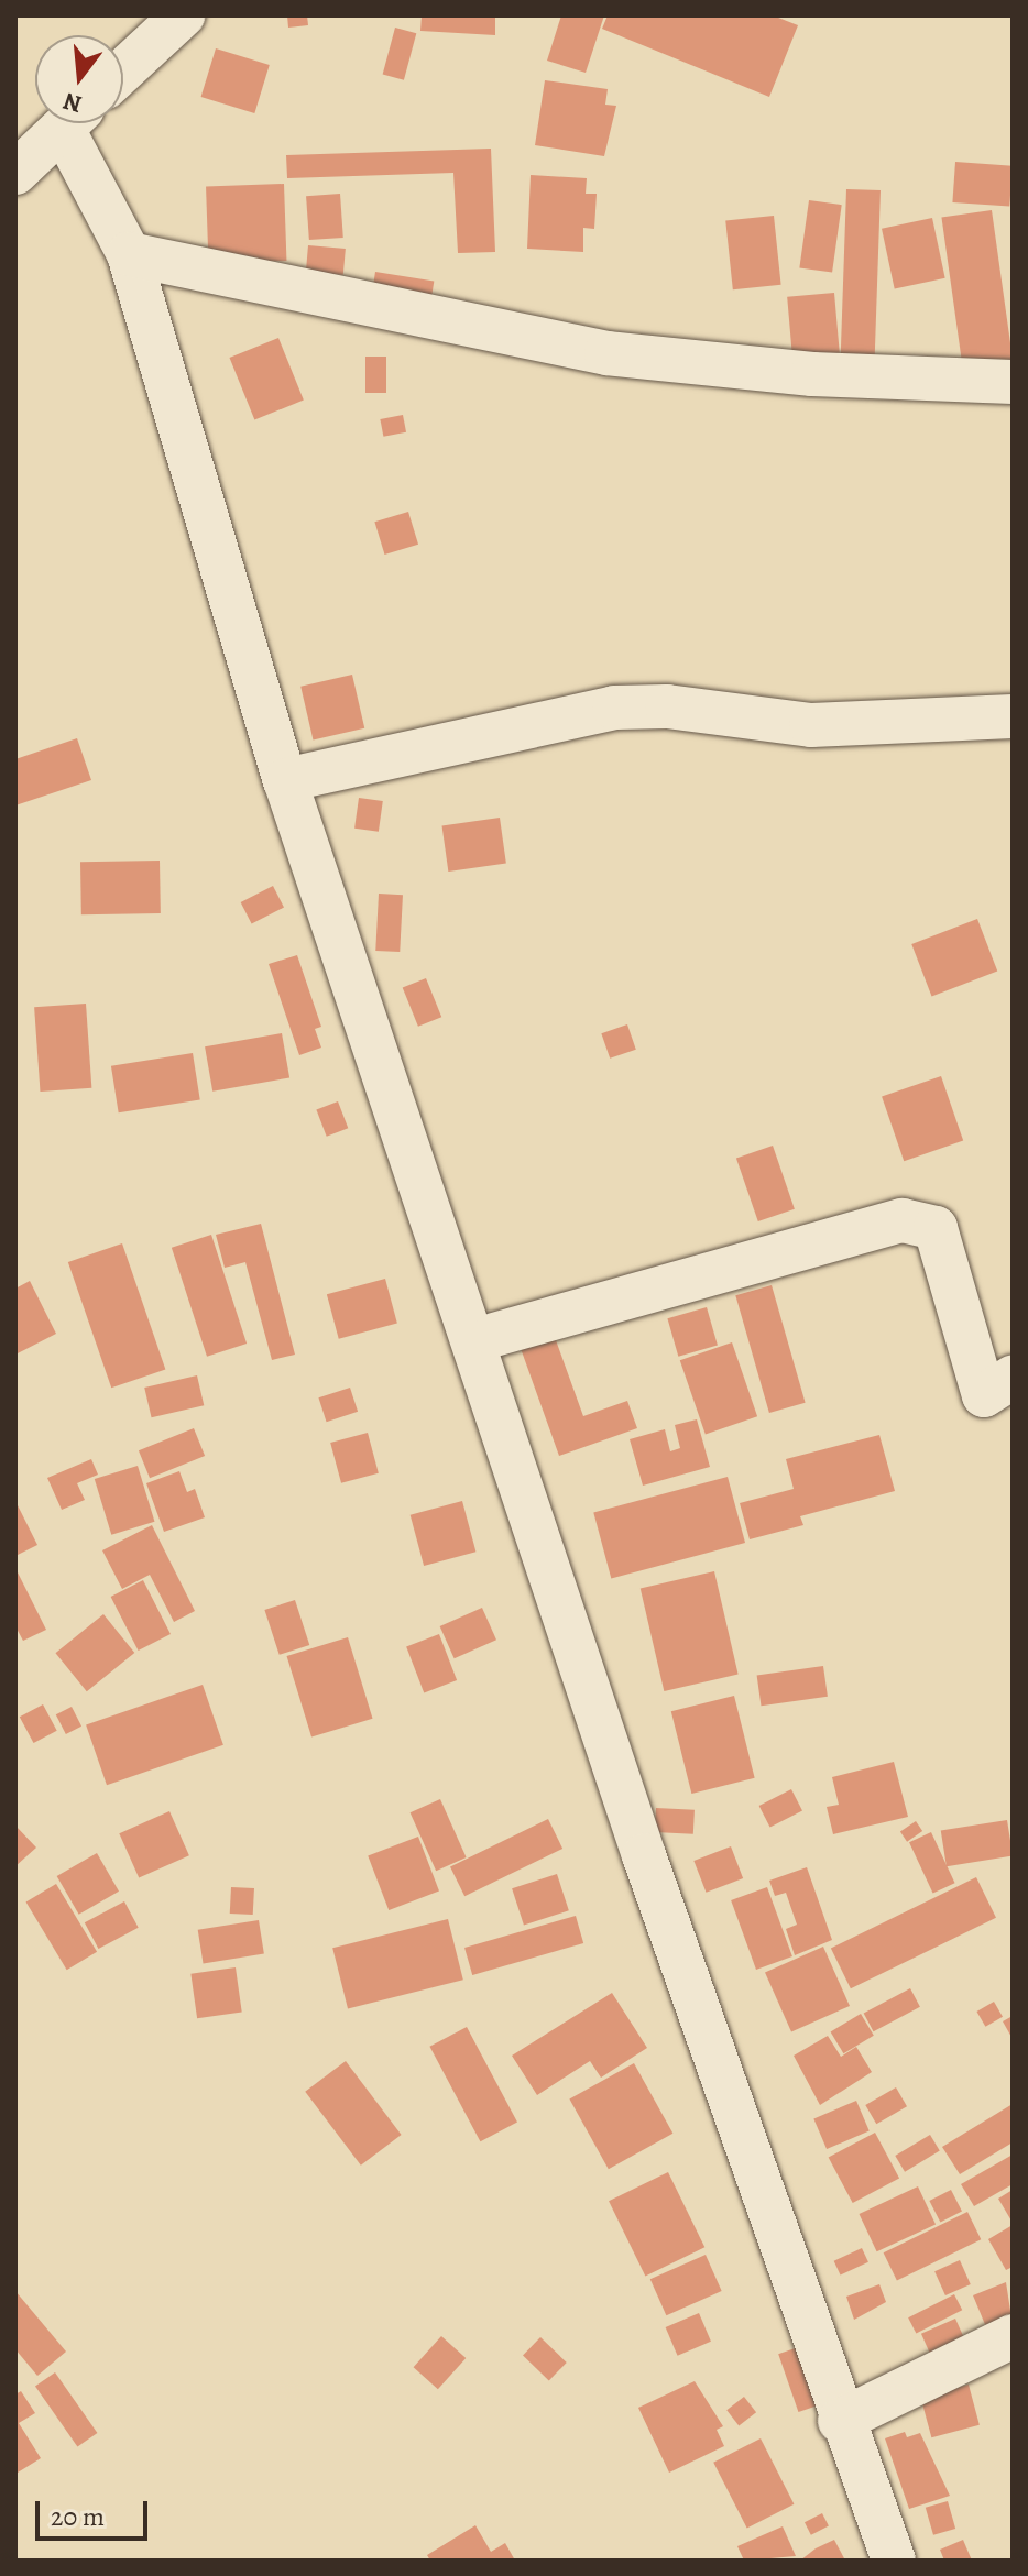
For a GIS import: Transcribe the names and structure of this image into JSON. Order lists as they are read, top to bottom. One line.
{"scale_bar":"20 m","north":"bottom"}
